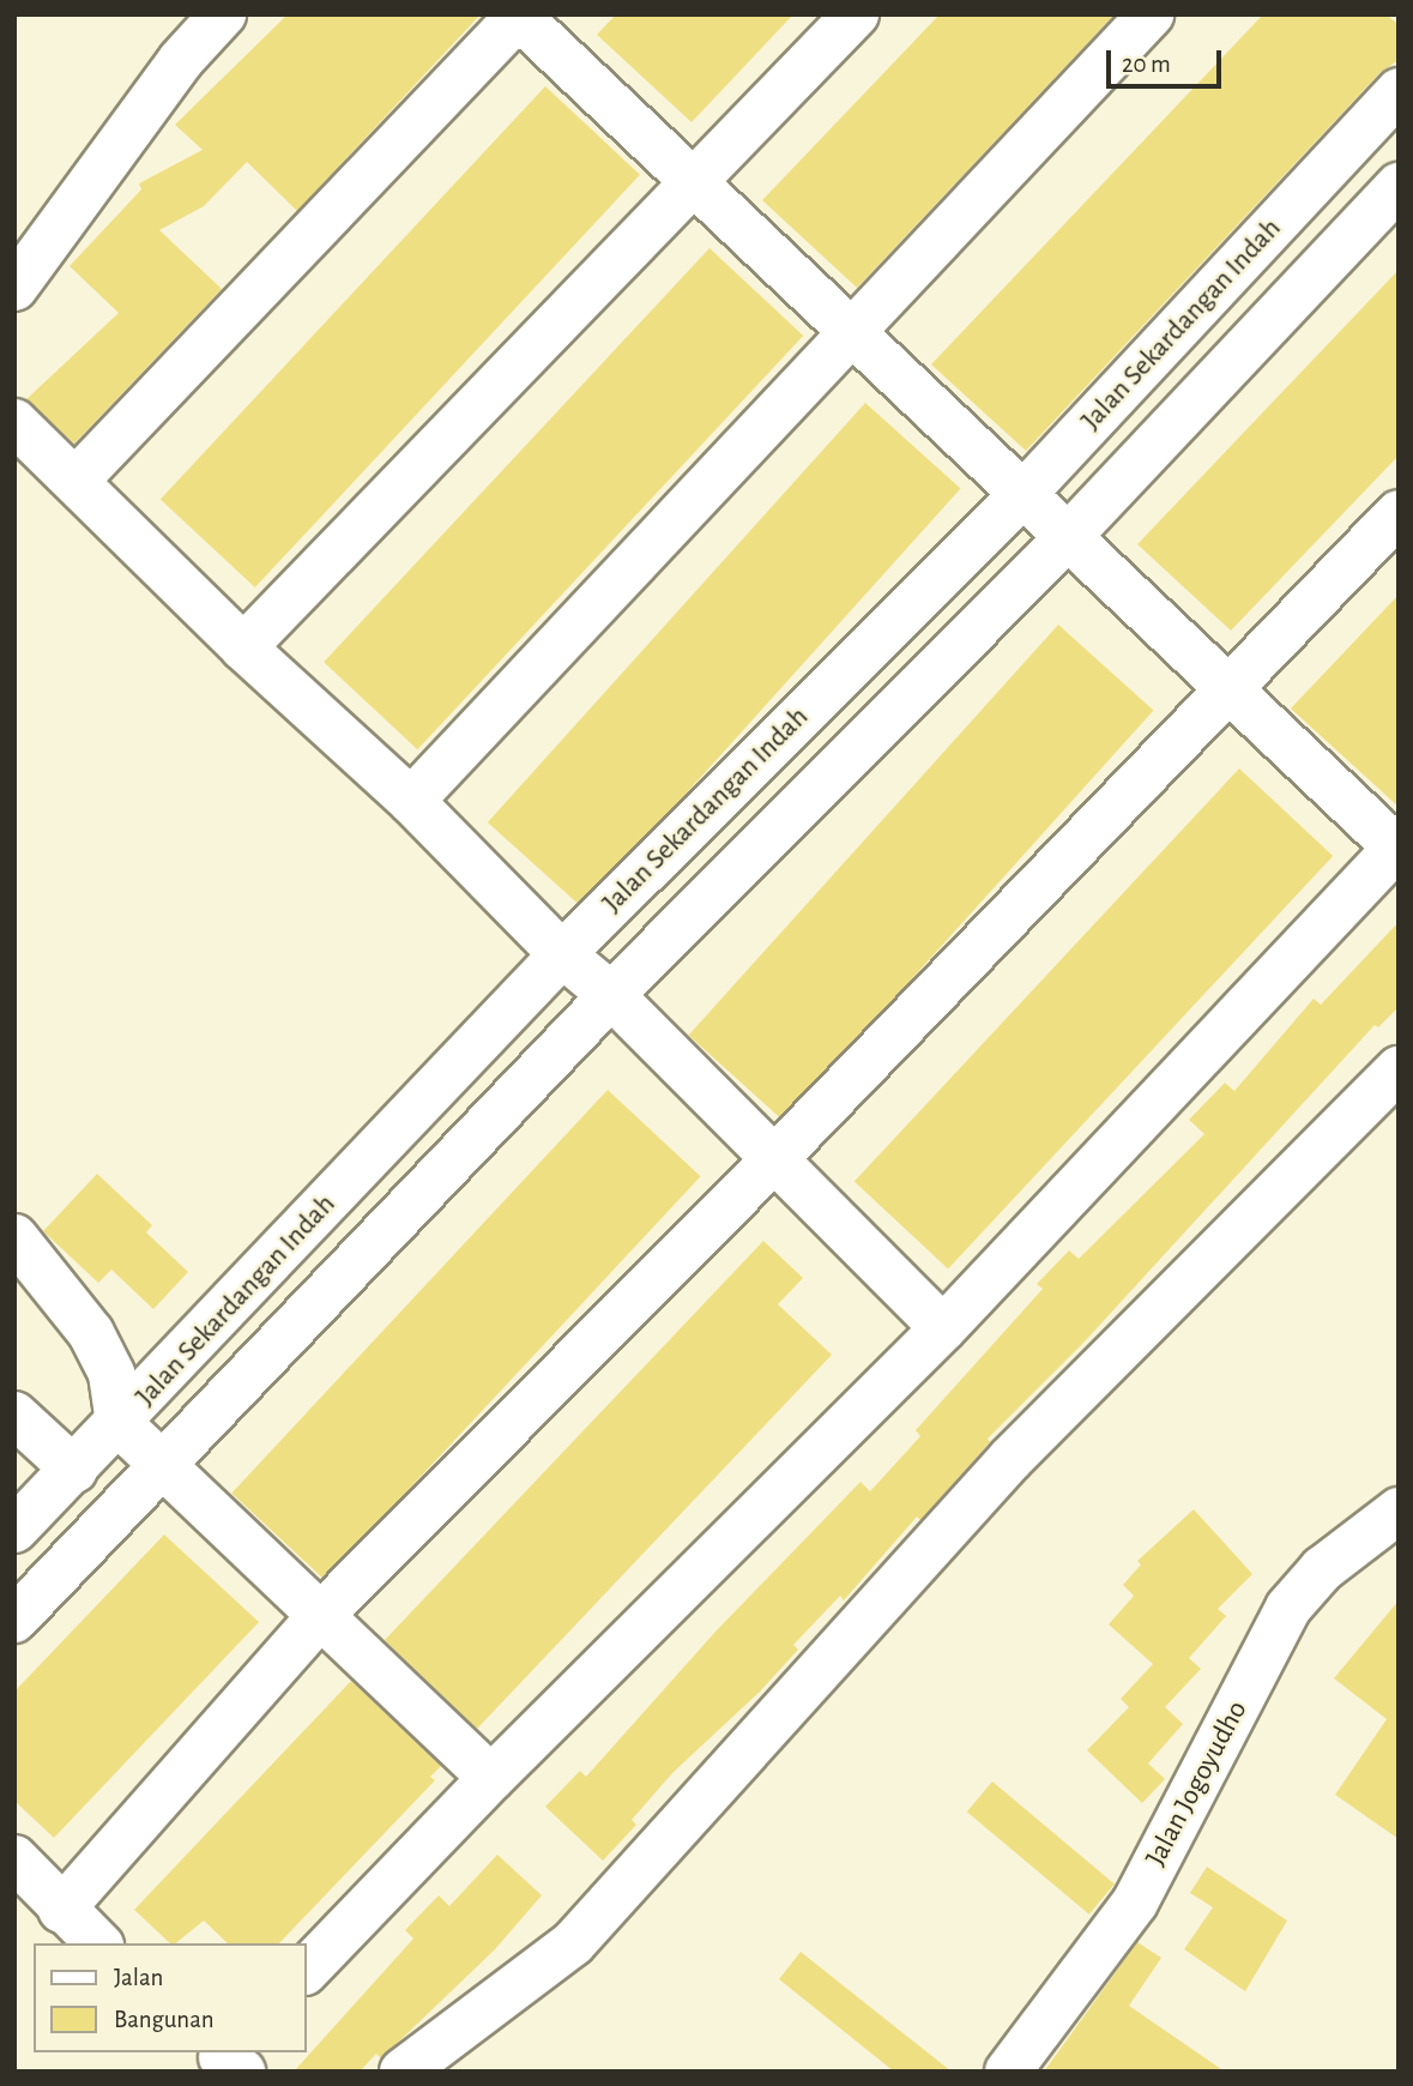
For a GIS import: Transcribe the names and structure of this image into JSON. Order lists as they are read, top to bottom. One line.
{"streets":{"street":["Jalan Sekardangan Indah","Jalan Jogoyudho"]},"legend":["Jalan","Bangunan"],"scale_bar":"20 m"}
